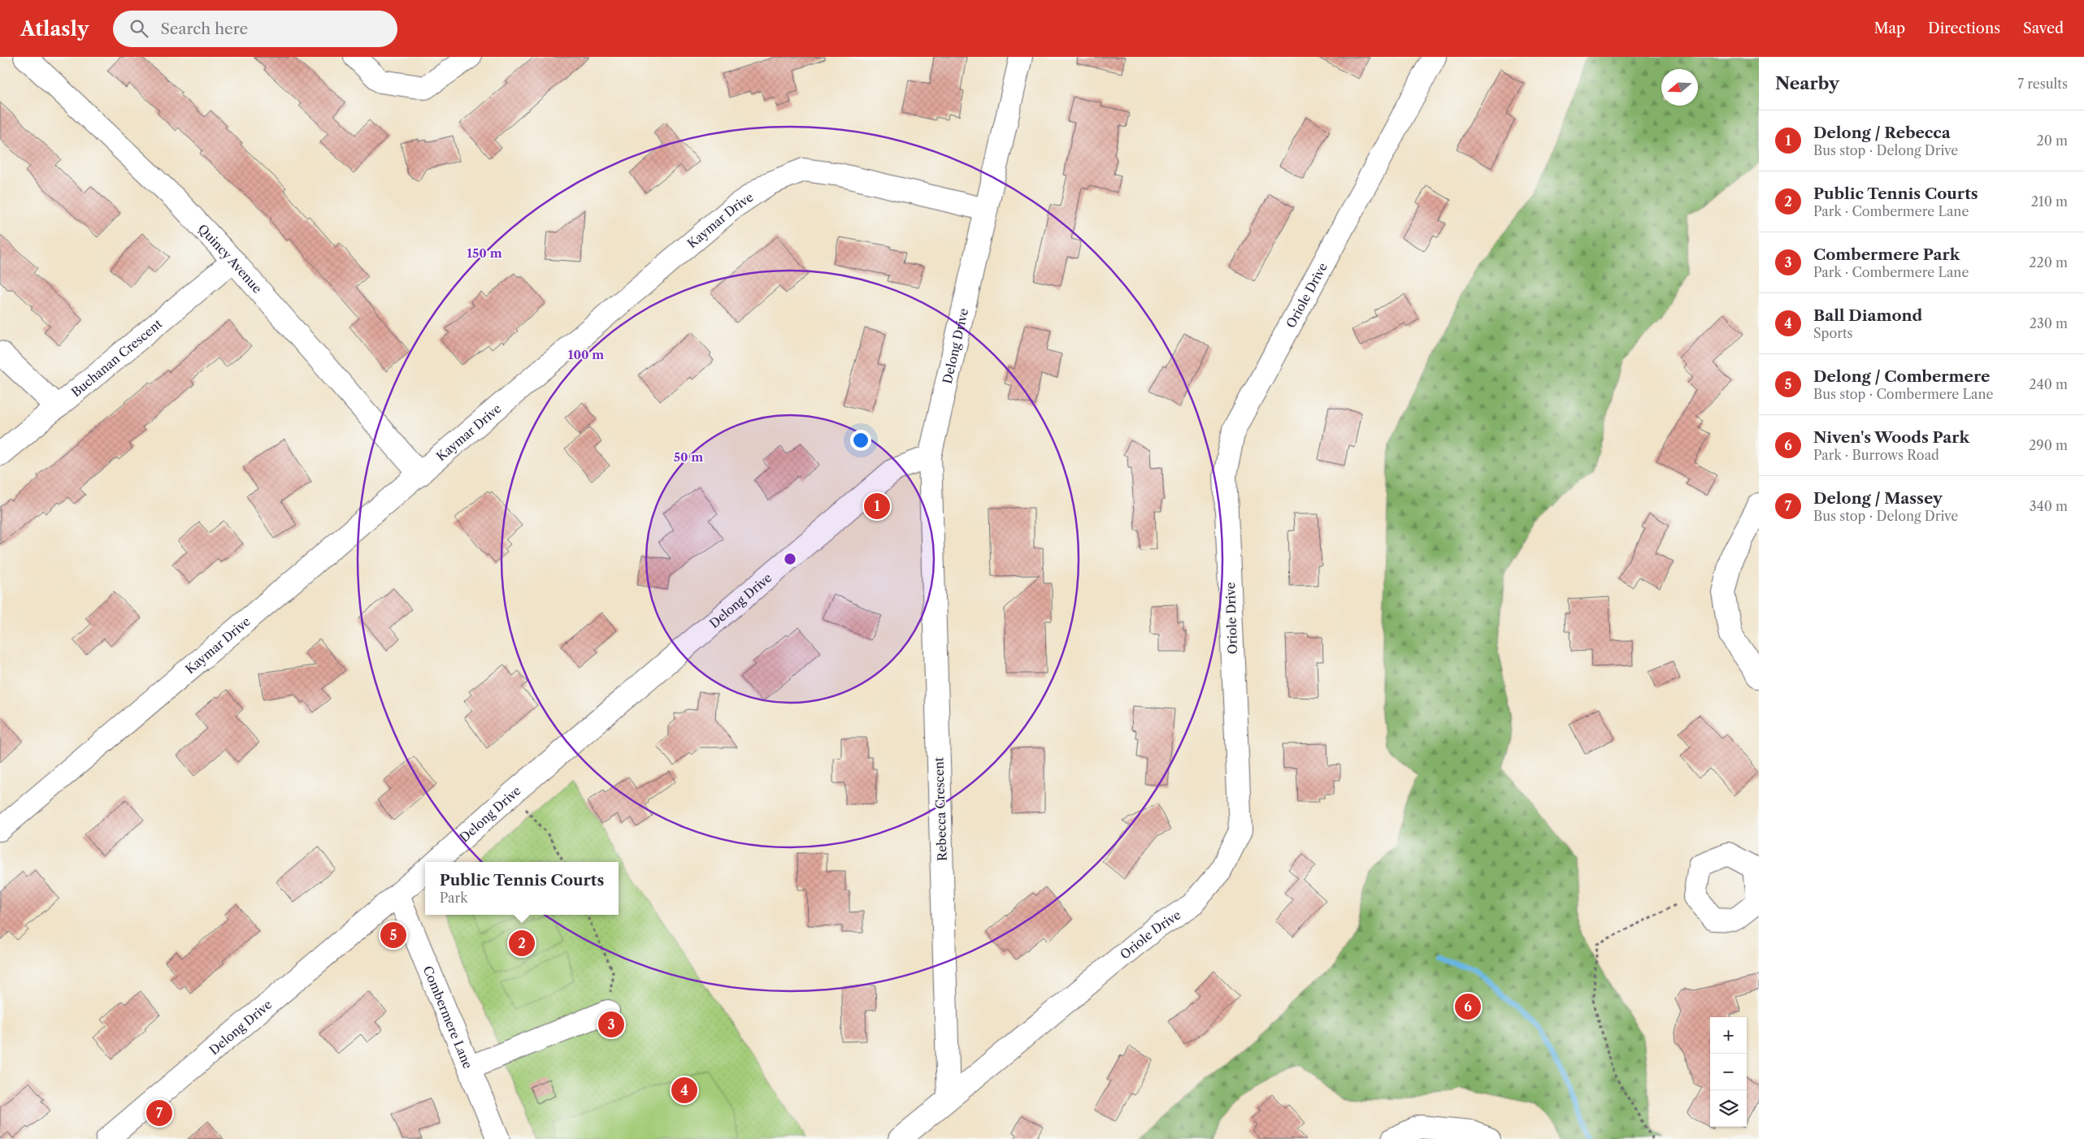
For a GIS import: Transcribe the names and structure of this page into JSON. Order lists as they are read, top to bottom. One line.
{"streets":{"street":["Kaymar Drive","Quincy Avenue","Oriole Drive","Delong Drive","Buchanan Crescent","Rebecca Crescent","Combermere Lane"]},"crossings":[["Kaymar Drive","Quincy Avenue"],["Kaymar Drive","Delong Drive"],["Quincy Avenue","Buchanan Crescent"],["Oriole Drive","Rebecca Crescent"],["Delong Drive","Rebecca Crescent"],["Delong Drive","Combermere Lane"]],"north":"left","page":{"header":"Atlasly","search":"Search here","nav":["Map","Directions","Saved"],"heading":["Nearby","7 results"],"list":[{"mark":"1","name":"Delong / Rebecca","note":"Bus stop · Delong Drive","value":"20 m"},{"mark":"2","name":"Public Tennis Courts","note":"Park · Combermere Lane","value":"210 m"},{"mark":"3","name":"Combermere Park","note":"Park · Combermere Lane","value":"220 m"},{"mark":"4","name":"Ball Diamond","note":"Sports","value":"230 m"},{"mark":"5","name":"Delong / Combermere","note":"Bus stop · Combermere Lane","value":"240 m"},{"mark":"6","name":"Niven's Woods Park","note":"Park · Burrows Road","value":"290 m"},{"mark":"7","name":"Delong / Massey","note":"Bus stop · Delong Drive","value":"340 m"}],"pins":["1","5","2","6","3","4","7"],"popup":["Public Tennis Courts","Park"],"map_buttons":["+","−"]},"rings":["150 m","100 m","50 m"]}
